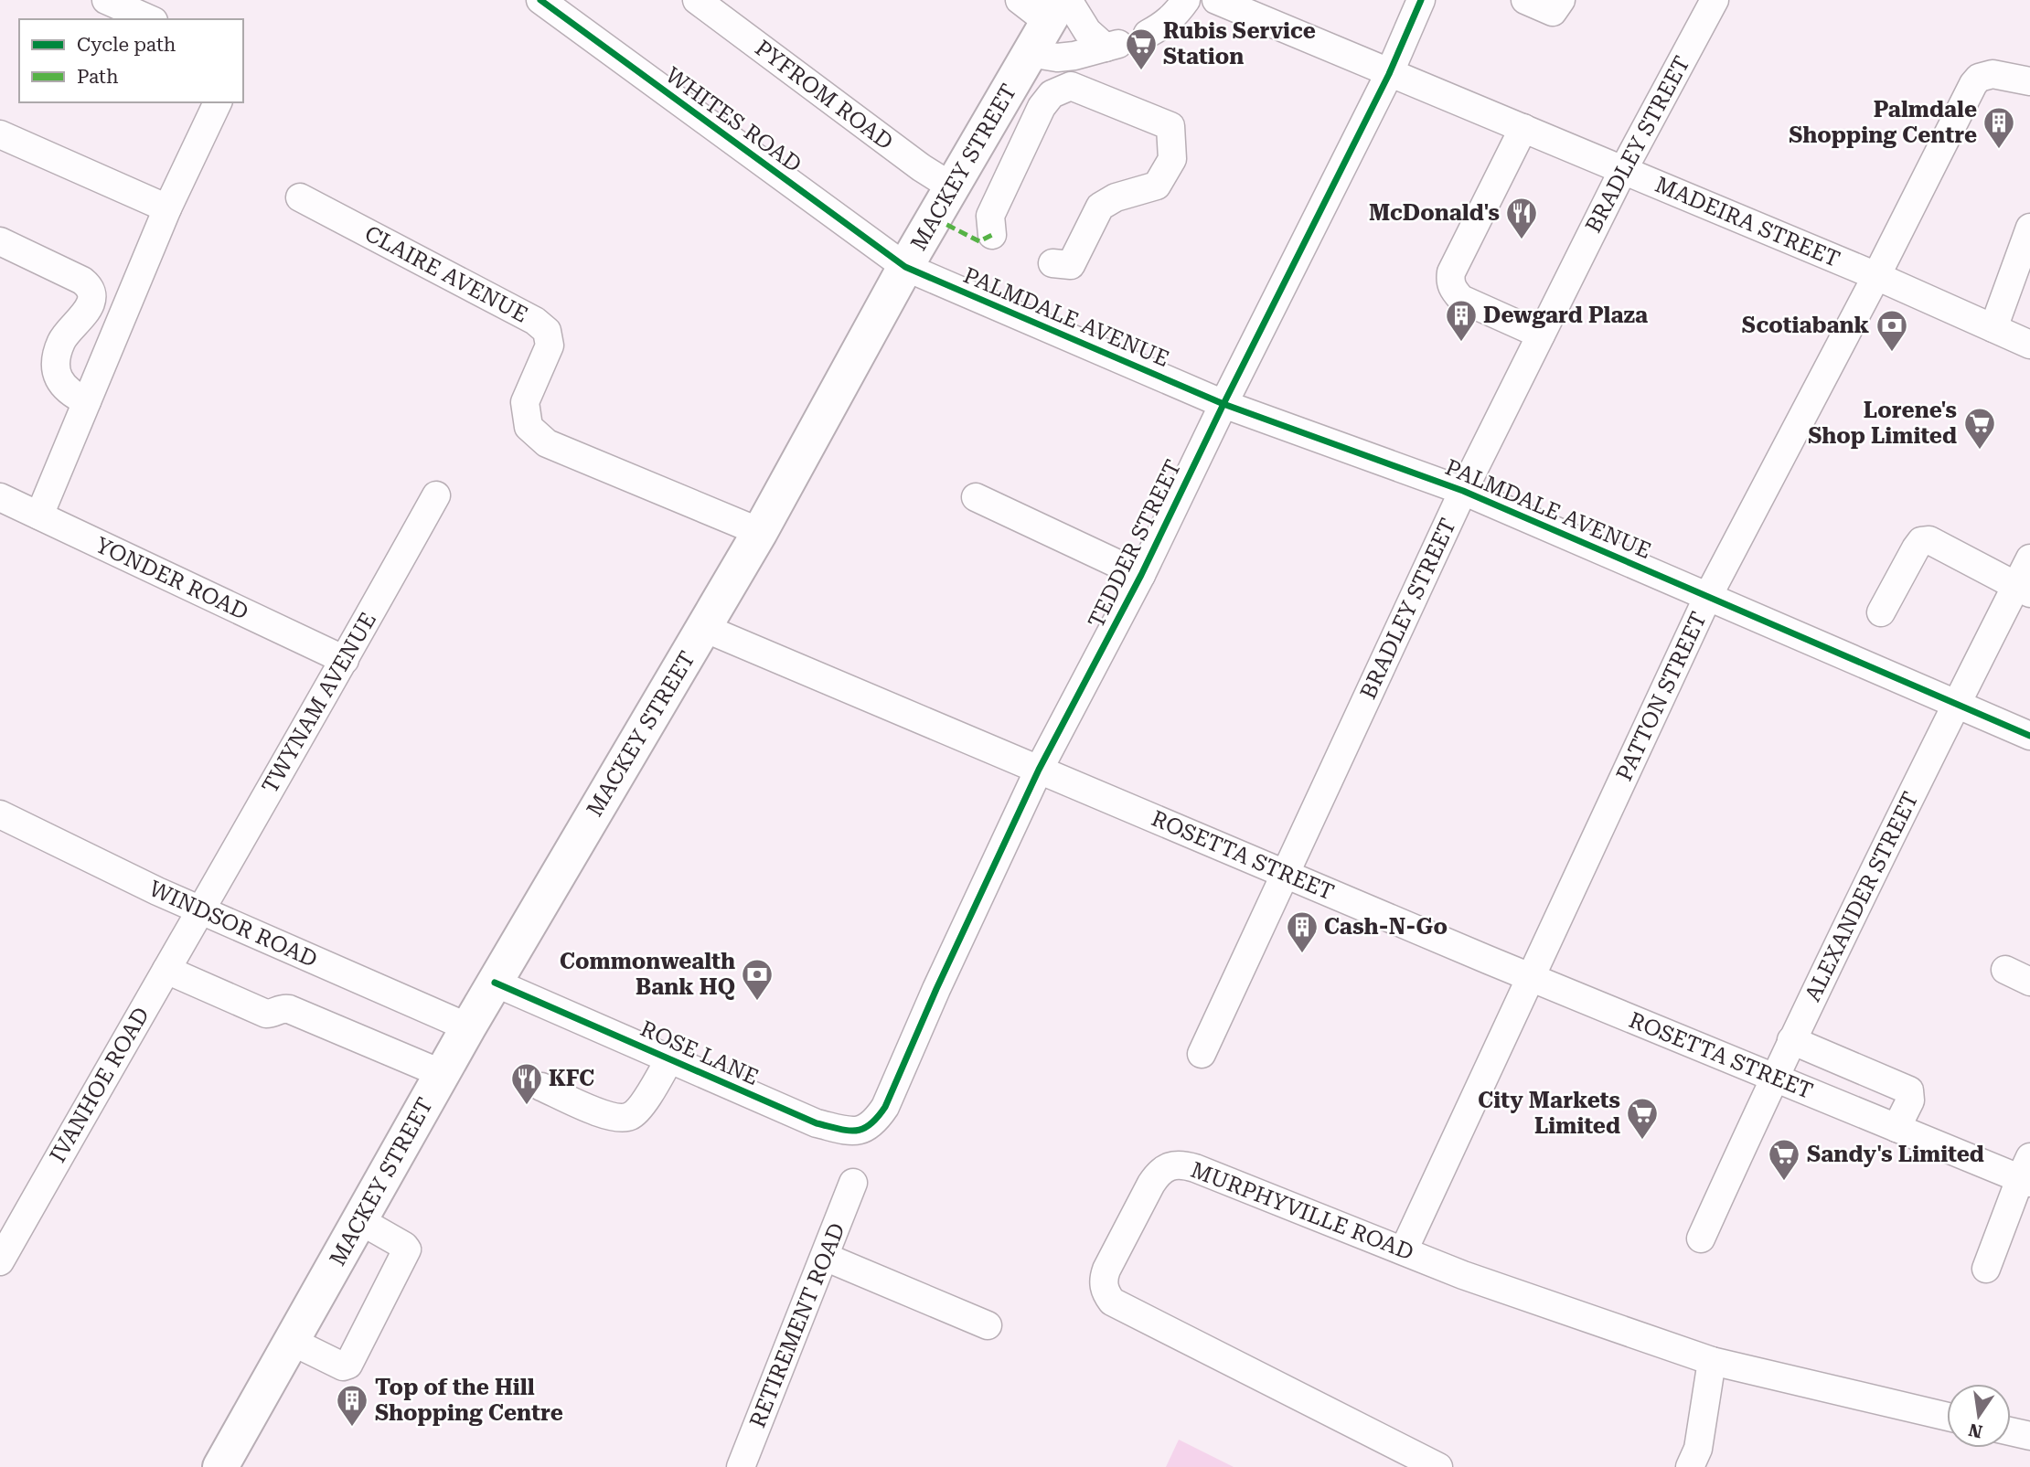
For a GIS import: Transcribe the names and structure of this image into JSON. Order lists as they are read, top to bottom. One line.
{"streets":{"main road":["MACKEY STREET"],"street":["PYFROM ROAD","WHITES ROAD","BRADLEY STREET","MADEIRA STREET","CLAIRE AVENUE","PALMDALE AVENUE","TEDDER STREET","YONDER ROAD","PATTON STREET","TWYNAM AVENUE","ROSETTA STREET","ALEXANDER STREET","WINDSOR ROAD","ROSE LANE","IVANHOE ROAD","MURPHYVILLE ROAD","RETIREMENT ROAD"]},"crossings":[["PYFROM ROAD","MACKEY STREET"],["WHITES ROAD","MACKEY STREET"],["WHITES ROAD","PALMDALE AVENUE"],["BRADLEY STREET","MADEIRA STREET"],["BRADLEY STREET","PALMDALE AVENUE"],["BRADLEY STREET","ROSETTA STREET"],["MACKEY STREET","CLAIRE AVENUE"],["MACKEY STREET","PALMDALE AVENUE"],["MACKEY STREET","ROSETTA STREET"],["MACKEY STREET","WINDSOR ROAD"],["MACKEY STREET","ROSE LANE"],["MADEIRA STREET","TEDDER STREET"],["MADEIRA STREET","PATTON STREET"],["PALMDALE AVENUE","TEDDER STREET"],["PALMDALE AVENUE","PATTON STREET"],["PALMDALE AVENUE","ALEXANDER STREET"],["TEDDER STREET","ROSETTA STREET"],["TEDDER STREET","ROSE LANE"],["YONDER ROAD","TWYNAM AVENUE"],["PATTON STREET","ROSETTA STREET"],["PATTON STREET","MURPHYVILLE ROAD"],["TWYNAM AVENUE","WINDSOR ROAD"],["TWYNAM AVENUE","IVANHOE ROAD"],["ROSETTA STREET","ALEXANDER STREET"],["WINDSOR ROAD","IVANHOE ROAD"]],"places":{"supermarket":["Rubis Service Station","Lorene's Shop Limited","City Markets Limited","Sandy's Limited"],"building":["Palmdale Shopping Centre","Dewgard Plaza","Cash-N-Go","Top of the Hill Shopping Centre"],"restaurant":["McDonald's","KFC"],"bank":["Scotiabank","Commonwealth Bank HQ"]},"legend":["Cycle path","Path"],"north":"bottom"}
